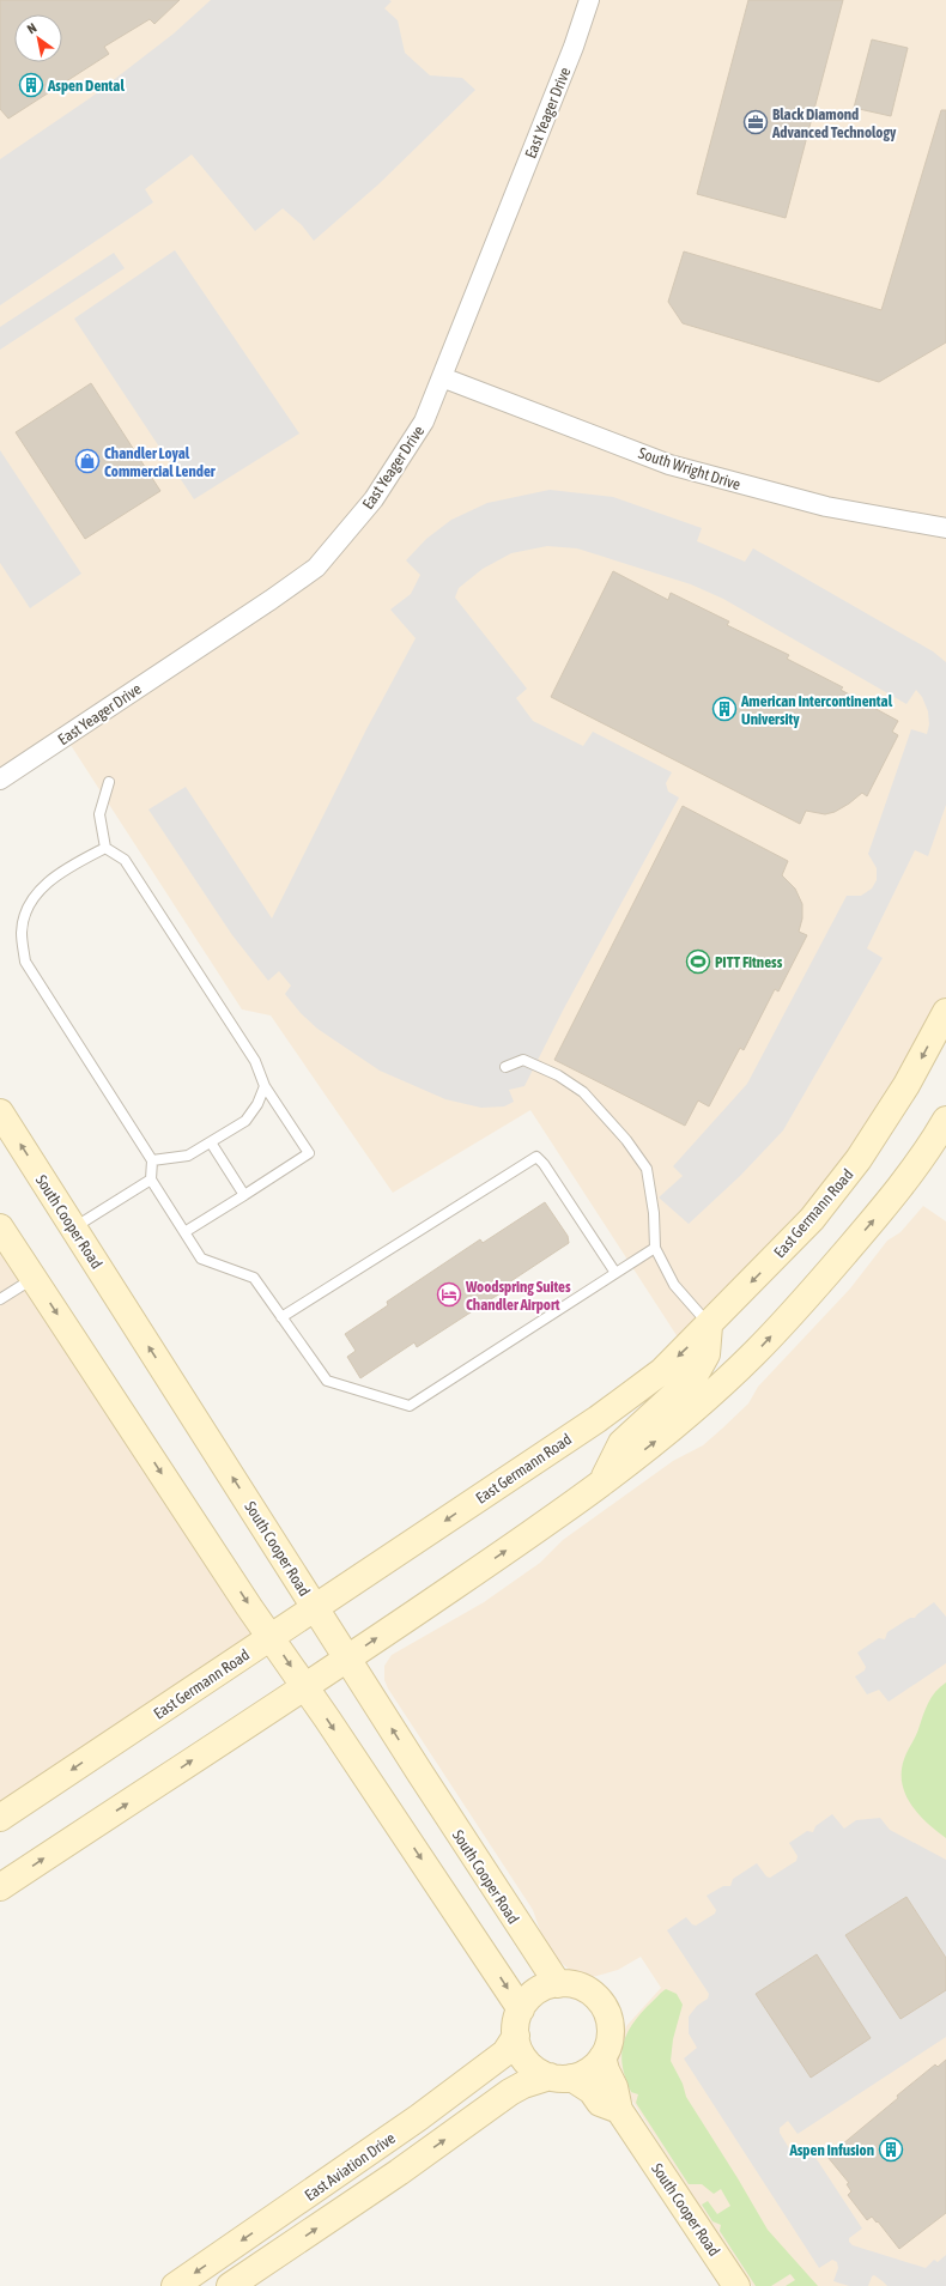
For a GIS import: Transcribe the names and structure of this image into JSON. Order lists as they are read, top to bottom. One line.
{"streets":{"main road":["East Germann Road","South Cooper Road","East Aviation Drive"],"street":["East Yeager Drive","South Wright Drive"]},"crossings":[["East Yeager Drive","South Wright Drive"],["East Germann Road","South Cooper Road"],["South Cooper Road","East Aviation Drive"]],"places":{"building":["Aspen Dental","American Intercontinental University","Aspen Infusion"],"office":["Black Diamond Advanced Technology"],"shop":["Chandler Loyal Commercial Lender"],"sports":["PITT Fitness"],"hotel":["Woodspring Suites Chandler Airport"]},"north":"top left"}
